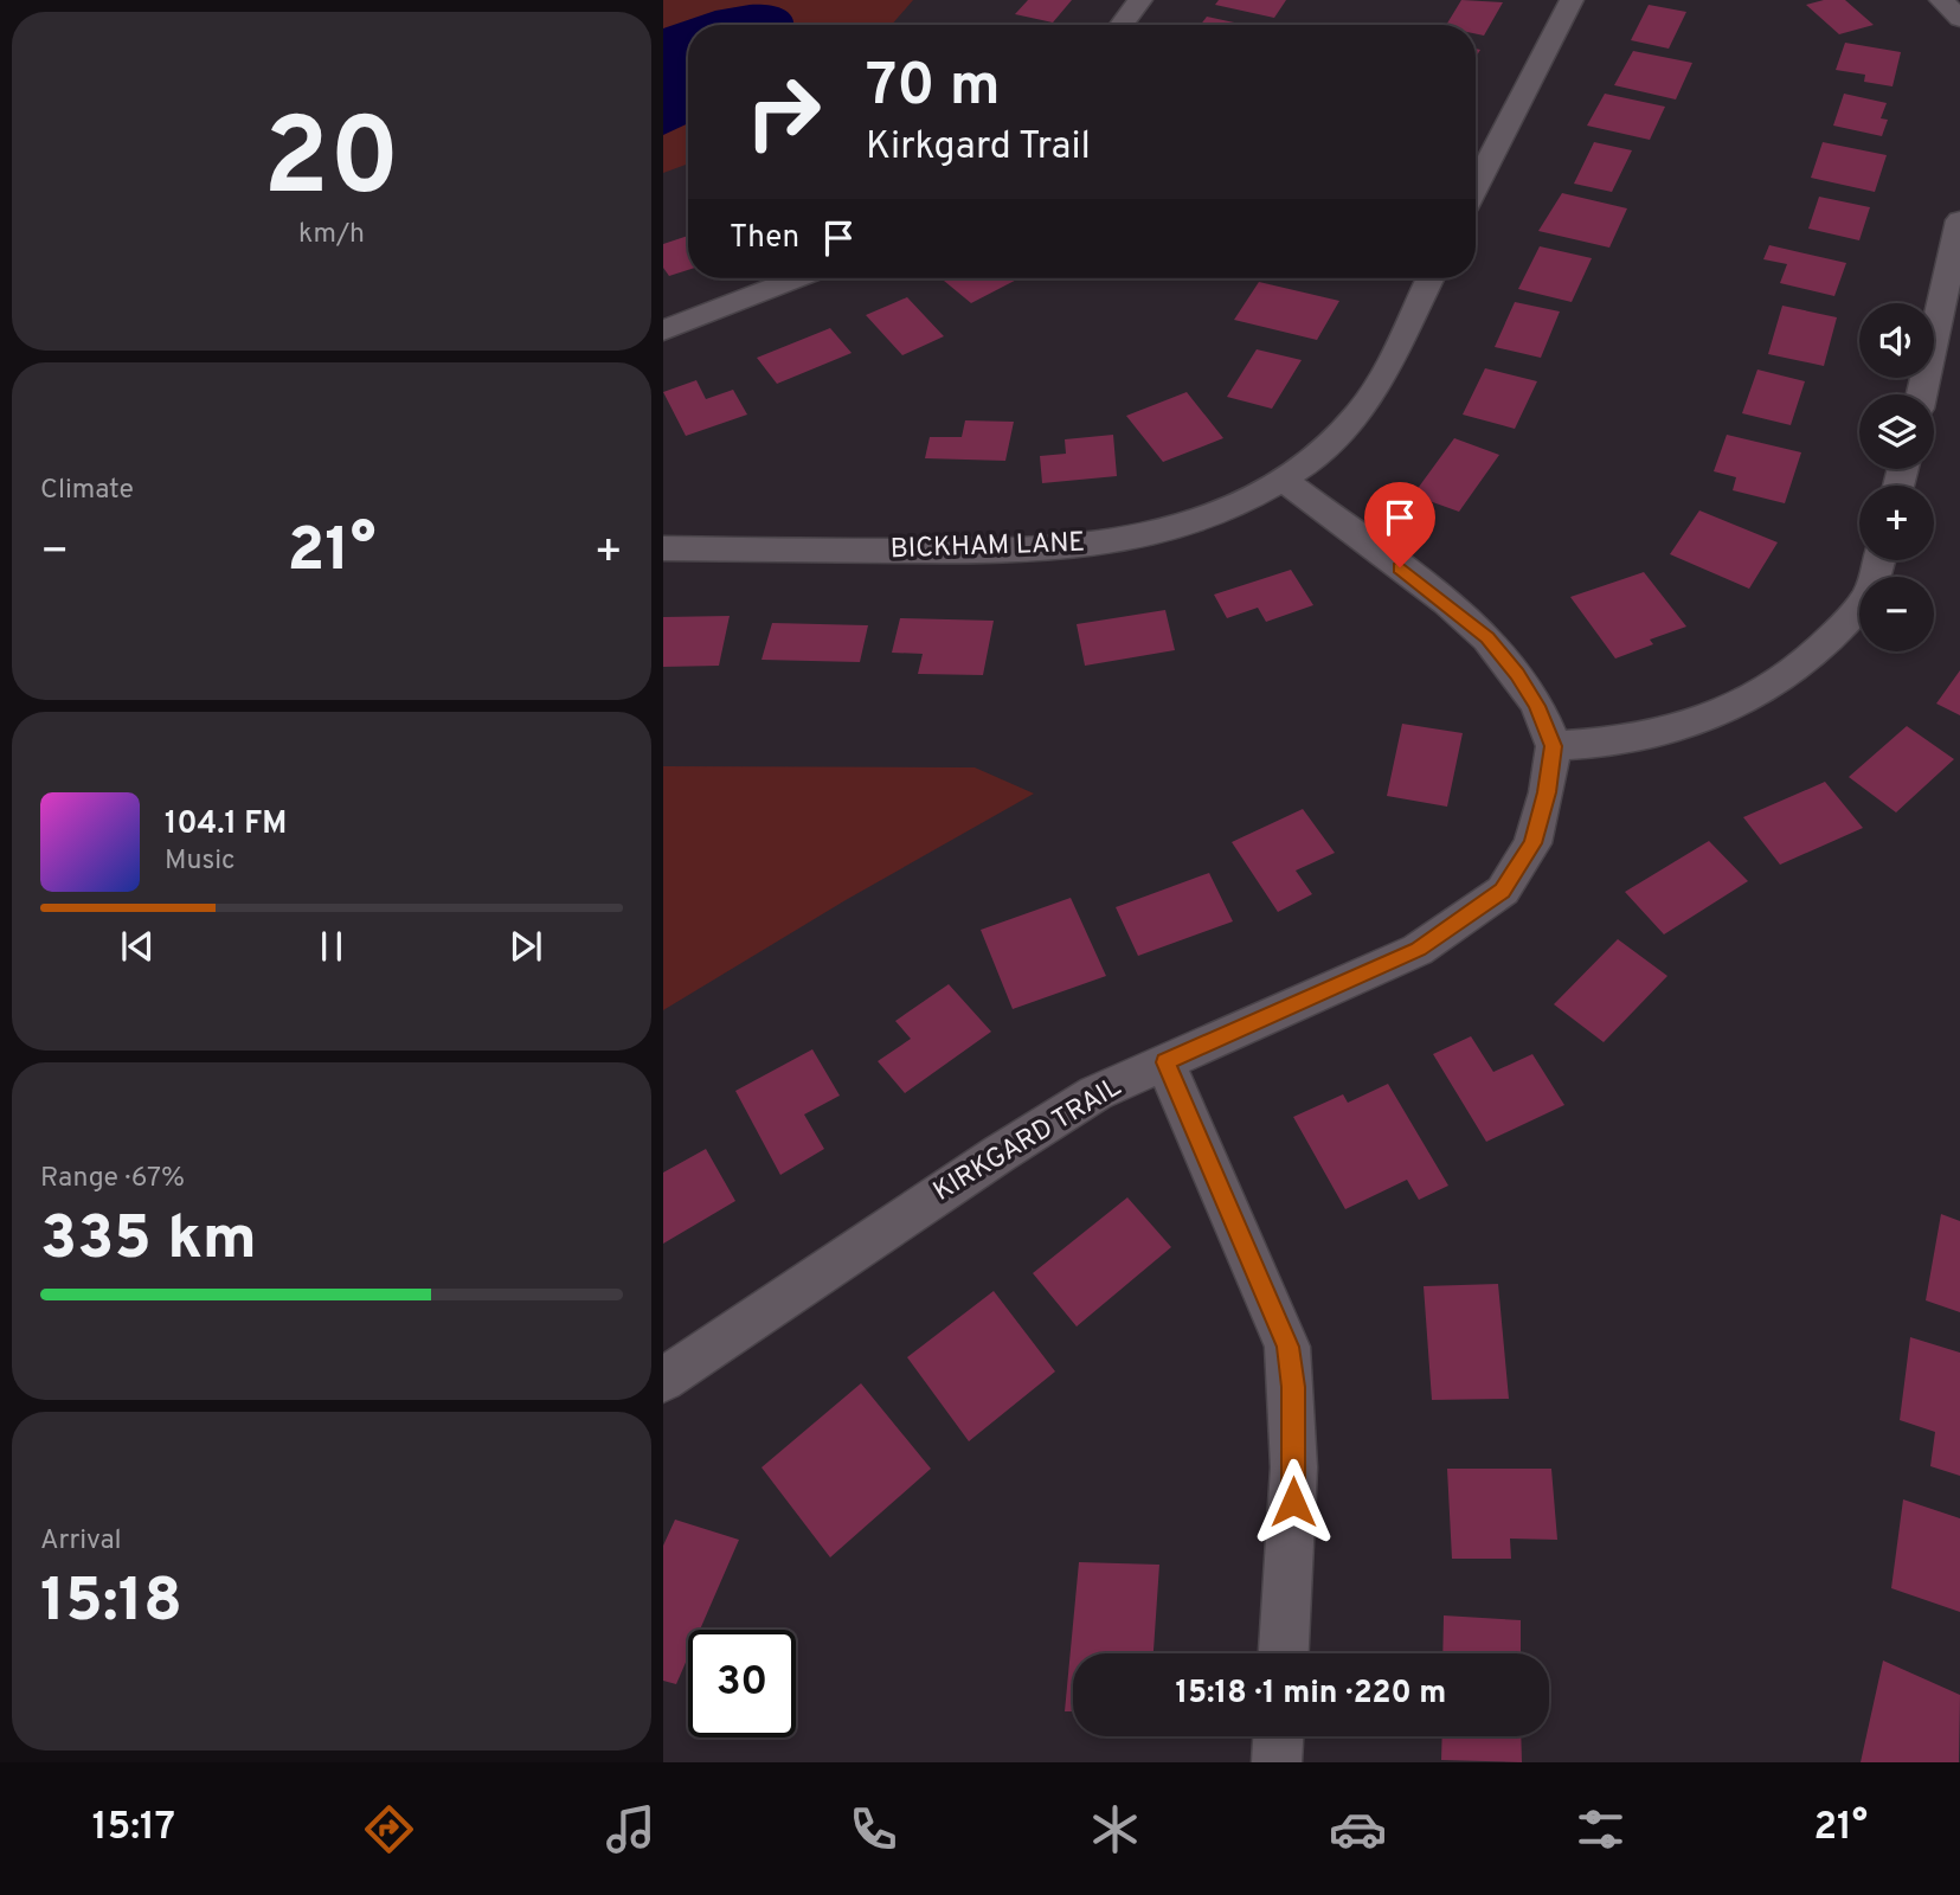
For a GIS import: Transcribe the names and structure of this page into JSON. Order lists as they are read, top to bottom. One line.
{"streets":{"street":["BICKHAM LANE","KIRKGARD TRAIL"]},"page":{"tile":[["20","km/h"],"Climate",["Range · 67%","335 km"],["Arrival","15:18"]],"turn":["70 m","Kirkgard Trail"],"then":"Then","map_buttons":["+","−"],"heat":["−","21°","+"],"song":["104.1 FM","Music"],"limit":"30","trip":"15:18 · 1 min · 220 m","tabs":["15:17","21°"]}}
